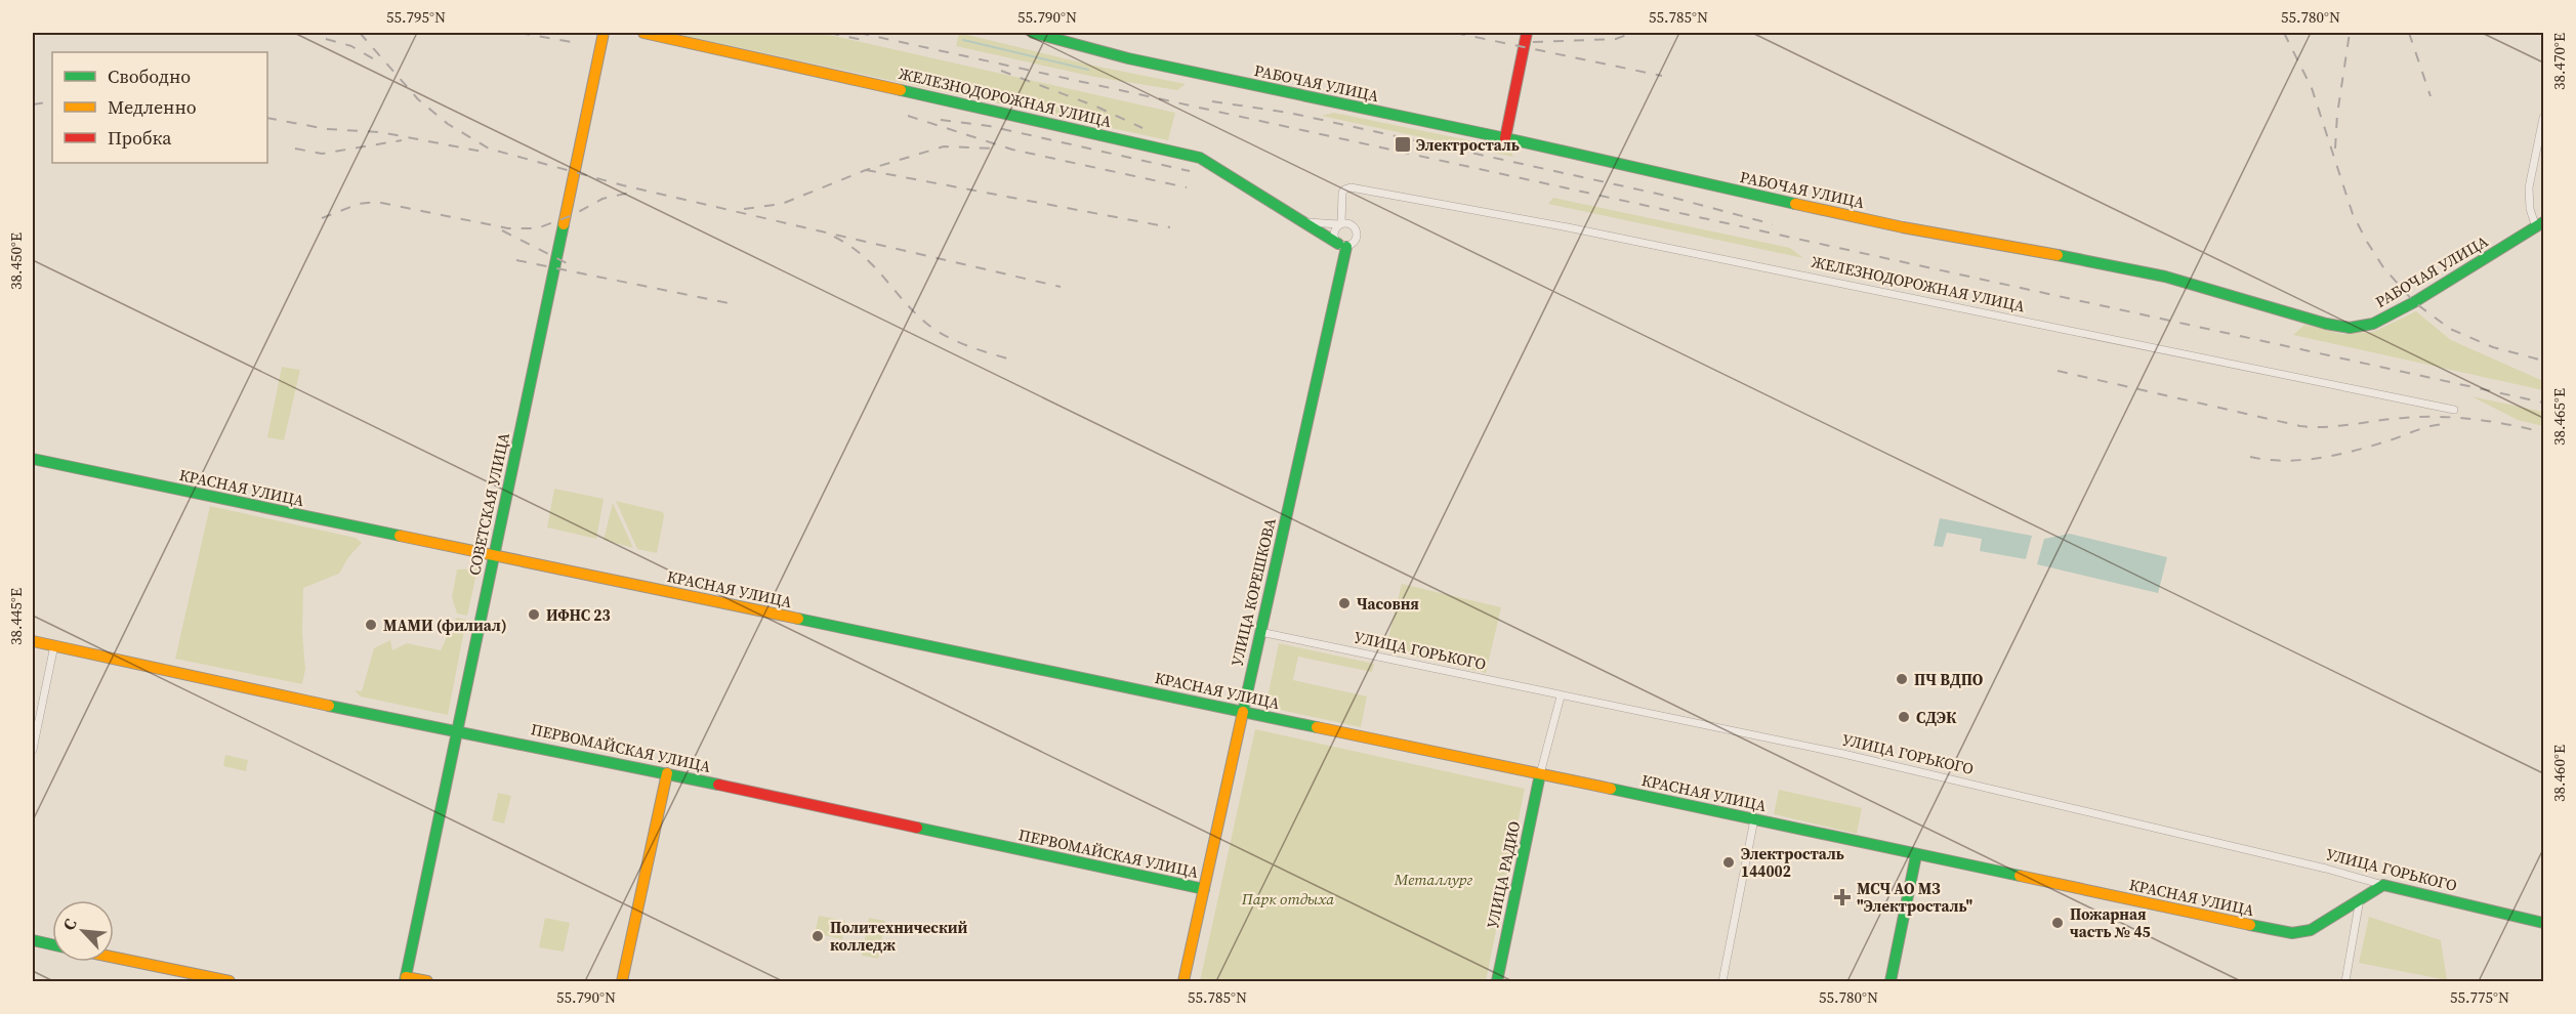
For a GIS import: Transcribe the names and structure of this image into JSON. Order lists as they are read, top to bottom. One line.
{"streets":{"main road":["РАБОЧАЯ УЛИЦА","ЖЕЛЕЗНОДОРОЖНАЯ УЛИЦА","КРАСНАЯ УЛИЦА","СОВЕТСКАЯ УЛИЦА","УЛИЦА КОРЕШКОВА","УЛИЦА ГОРЬКОГО","ПЕРВОМАЙСКАЯ УЛИЦА","УЛИЦА РАДИО"]},"crossings":[["ЖЕЛЕЗНОДОРОЖНАЯ УЛИЦА","УЛИЦА КОРЕШКОВА"],["КРАСНАЯ УЛИЦА","СОВЕТСКАЯ УЛИЦА"],["КРАСНАЯ УЛИЦА","УЛИЦА КОРЕШКОВА"],["КРАСНАЯ УЛИЦА","УЛИЦА ГОРЬКОГО"],["КРАСНАЯ УЛИЦА","УЛИЦА РАДИО"],["СОВЕТСКАЯ УЛИЦА","ПЕРВОМАЙСКАЯ УЛИЦА"],["УЛИЦА КОРЕШКОВА","УЛИЦА ГОРЬКОГО"],["УЛИЦА КОРЕШКОВА","ПЕРВОМАЙСКАЯ УЛИЦА"]],"parks":["Металлург","Парк отдыха"],"places":{"transit":["Электросталь"],"other":["Часовня","ИФНС 23","МАМИ (филиал)","ПЧ ВДПО","СДЭК","Электросталь 144002","Пожарная часть № 45","Политехнический колледж"],"health":["МСЧ АО МЗ \"Электросталь\""]},"legend":["Свободно","Медленно","Пробка"],"north":"top left","coordinates":["55.795°N","55.790°N","55.785°N","55.780°N","38.470°E","38.450°E","38.465°E","38.445°E","38.460°E","55.775°N"]}
